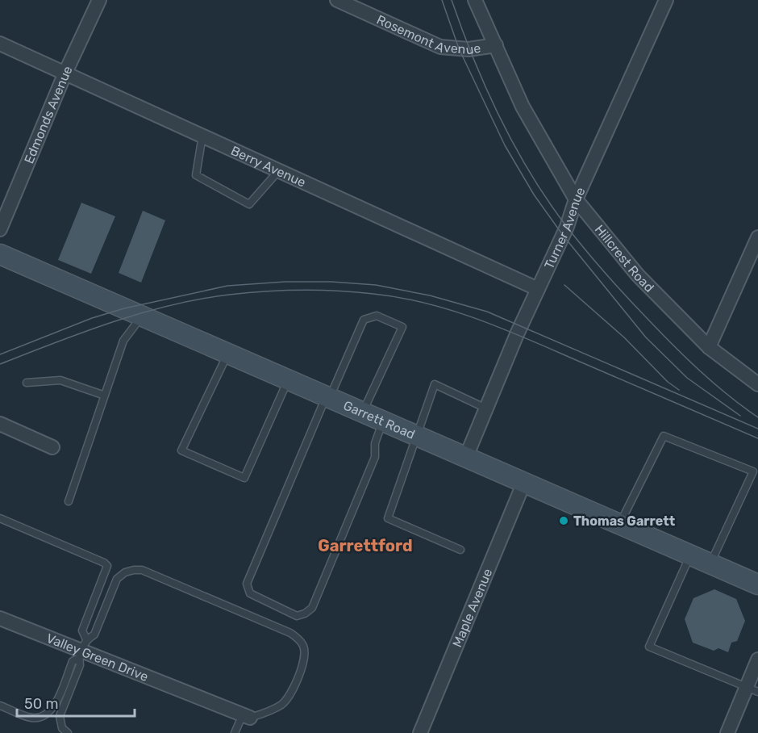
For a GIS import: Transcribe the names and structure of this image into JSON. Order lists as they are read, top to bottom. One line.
{"streets":{"main road":["Garrett Road"],"street":["Rosemont Avenue","Edmonds Avenue","Berry Avenue","Turner Avenue","Hillcrest Road","Maple Avenue","Valley Green Drive"]},"crossings":[["Rosemont Avenue","Hillcrest Road"],["Edmonds Avenue","Berry Avenue"],["Berry Avenue","Turner Avenue"],["Turner Avenue","Hillcrest Road"],["Turner Avenue","Garrett Road"],["Garrett Road","Maple Avenue"]],"districts":["Garrettford"],"places":["Thomas Garrett"],"scale_bar":"50 m"}
